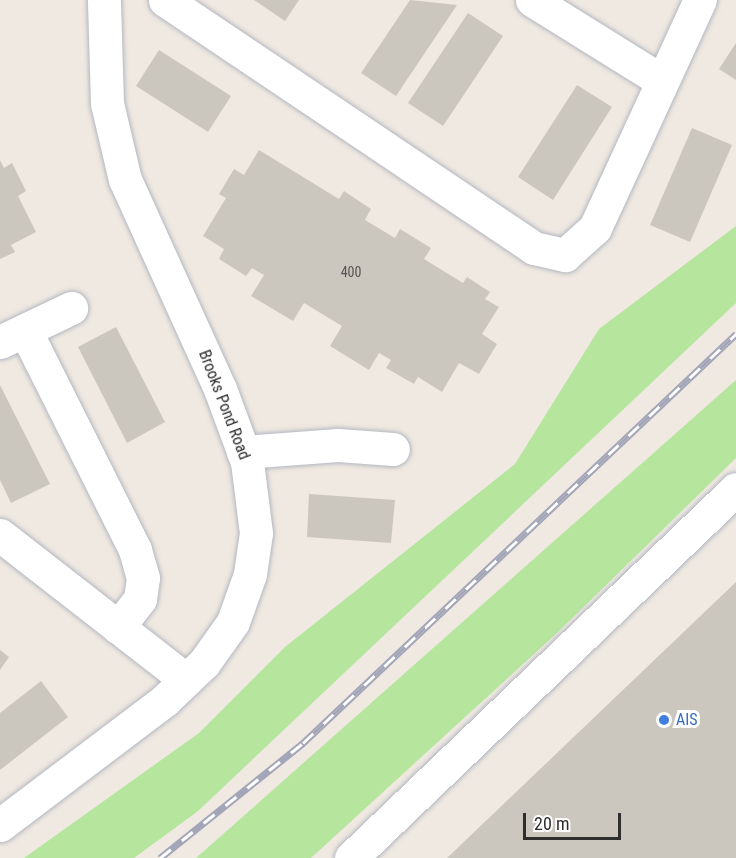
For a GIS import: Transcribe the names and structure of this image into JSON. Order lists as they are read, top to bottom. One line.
{"streets":{"street":["Brooks Pond Road"]},"places":["AIS"],"house_numbers":["400"],"scale_bar":"20 m"}
